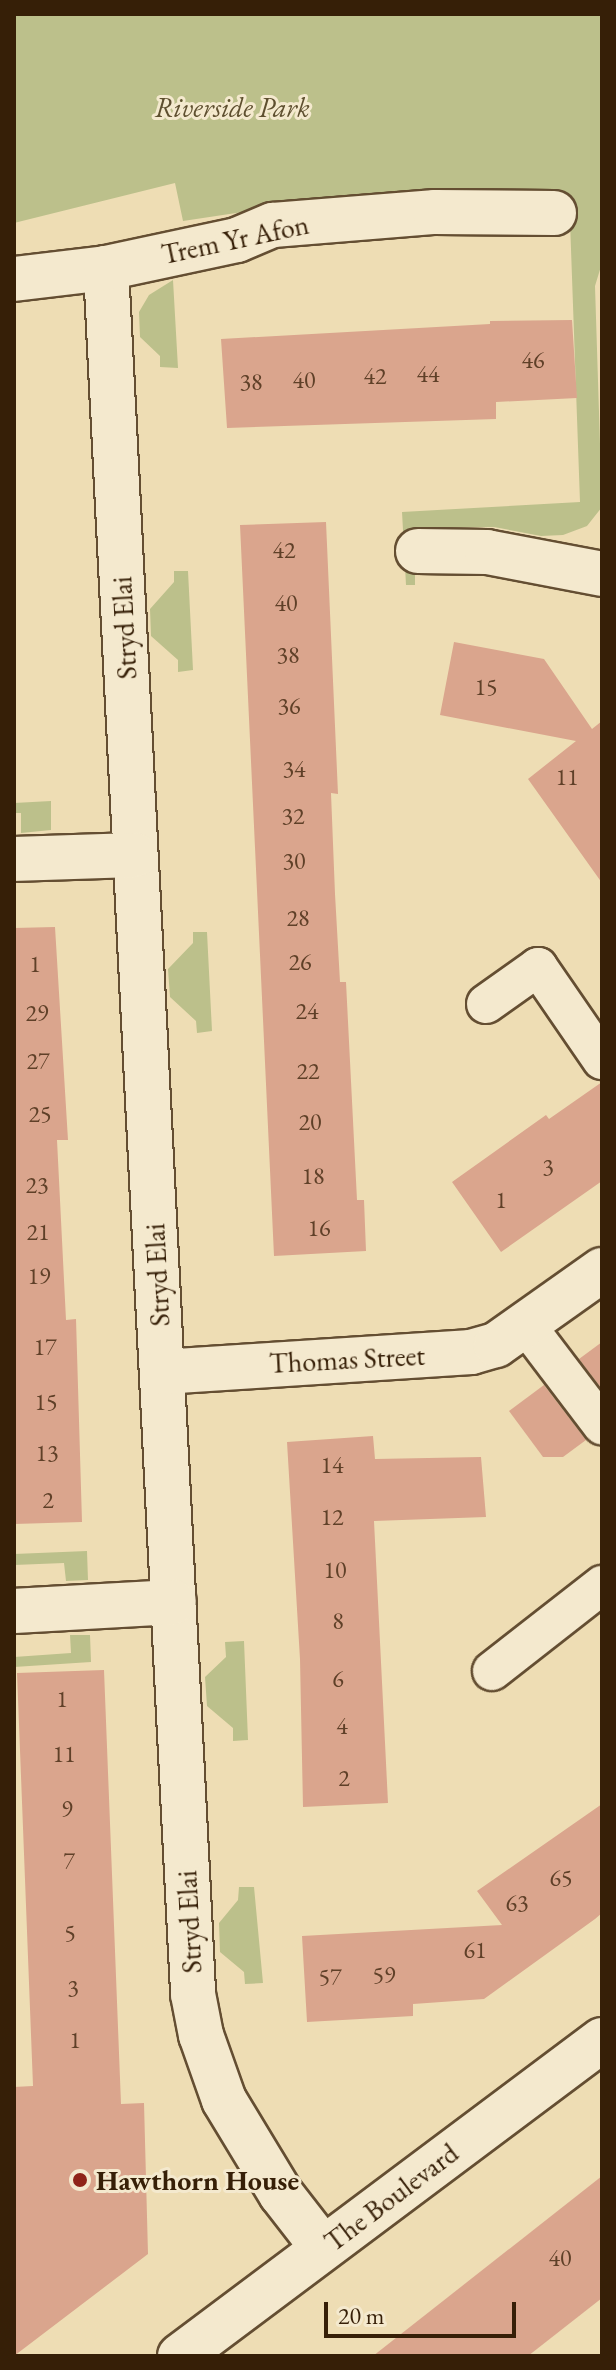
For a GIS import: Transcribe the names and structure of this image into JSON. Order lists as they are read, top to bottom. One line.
{"streets":{"street":["Trem Yr Afon","Stryd Elai","Thomas Street","The Boulevard"]},"crossings":[["Trem Yr Afon","Stryd Elai"],["Stryd Elai","Thomas Street"],["Stryd Elai","The Boulevard"]],"parks":["Riverside Park"],"places":["Hawthorn House"],"house_numbers":["46","44","42","40","38","42","40","38","15","36","34","11","32","30","28","26","1","24","29","27","22","25","20","3","18","23","1","16","21","19","17","15","13","14","2","12","10","8","6","1","4","11","2","9","7","65","63","5","61","59","57","3","1","40"],"scale_bar":"20 m"}
